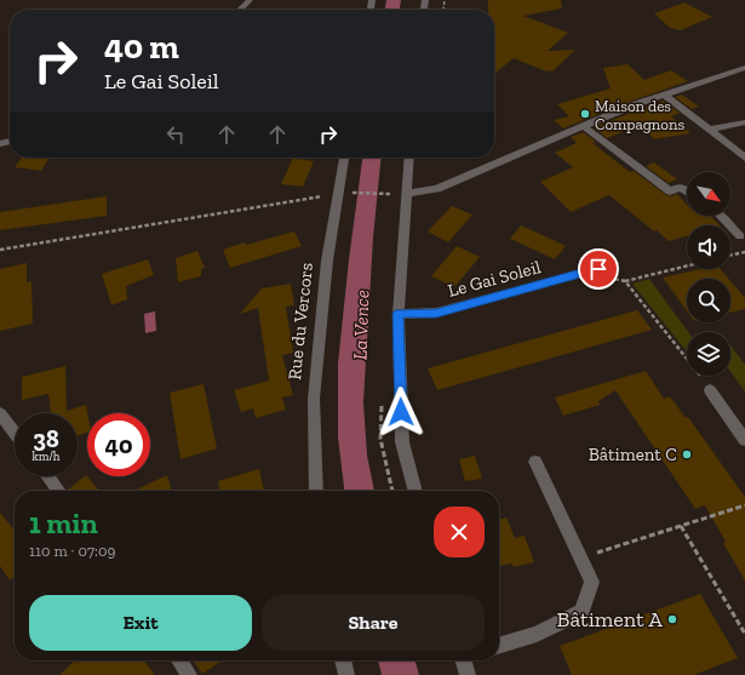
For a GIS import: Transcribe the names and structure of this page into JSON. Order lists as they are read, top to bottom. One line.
{"streets":{"street":["Le Gai Soleil","Rue du Vercors"]},"water":["La Vence"],"places":["Maison des Compagnons","Bâtiment C","Bâtiment A"],"north":"bottom right","page":{"turn":["40 m","Le Gai Soleil"],"speed":"38 km/h","limit":"40","heading":["1 min","110 m · 07:09"],"buttons":["Exit","Share"]}}
